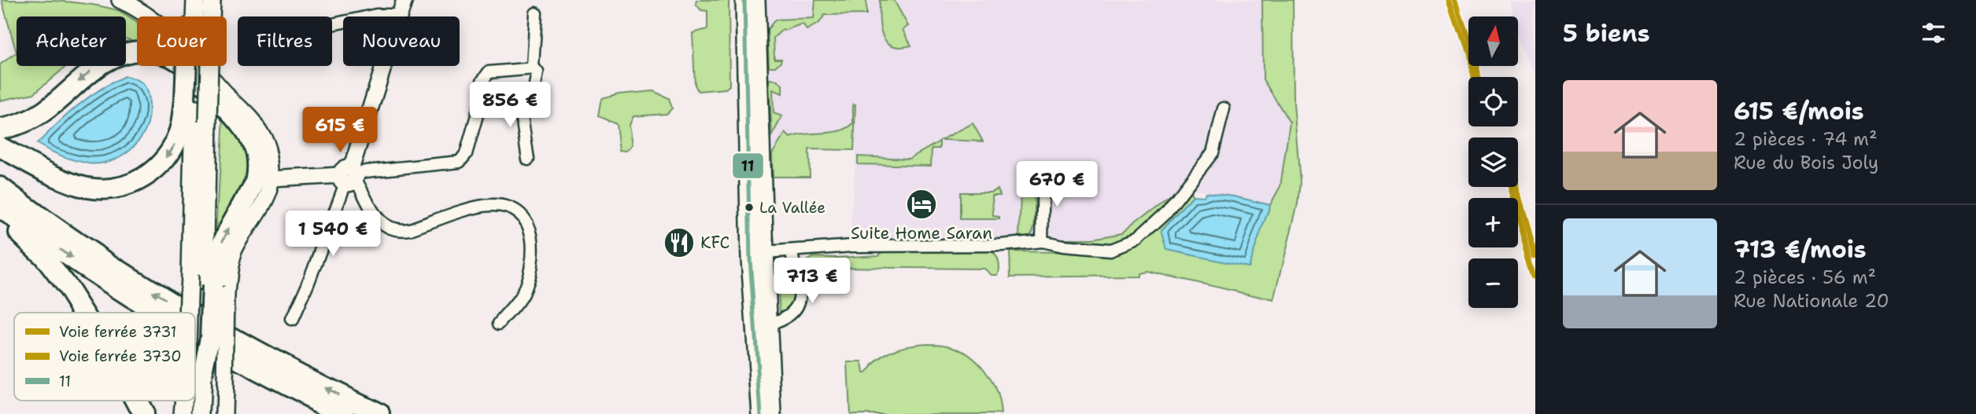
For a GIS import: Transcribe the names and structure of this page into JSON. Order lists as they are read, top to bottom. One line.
{"places":{"hotel":["Suite Home Saran"],"other":["La Vallée"],"restaurant":["KFC"]},"lines":["rail line 3731","rail line 3730","transit line 11"],"legend":["Voie ferrée 3731","Voie ferrée 3730","11"],"north":"top","page":{"heading":"5 biens","map_buttons":["+","−"],"chip":["Acheter","Louer","Filtres","Nouveau"],"list":[{"name":"615 €/mois","note":"2 pièces · 74 m² · Rue du Bois Joly"},{"name":"713 €/mois","note":"2 pièces · 56 m² · Rue Nationale 20"}],"price":["856 €","615 €","670 €","1 540 €","713 €"]}}
